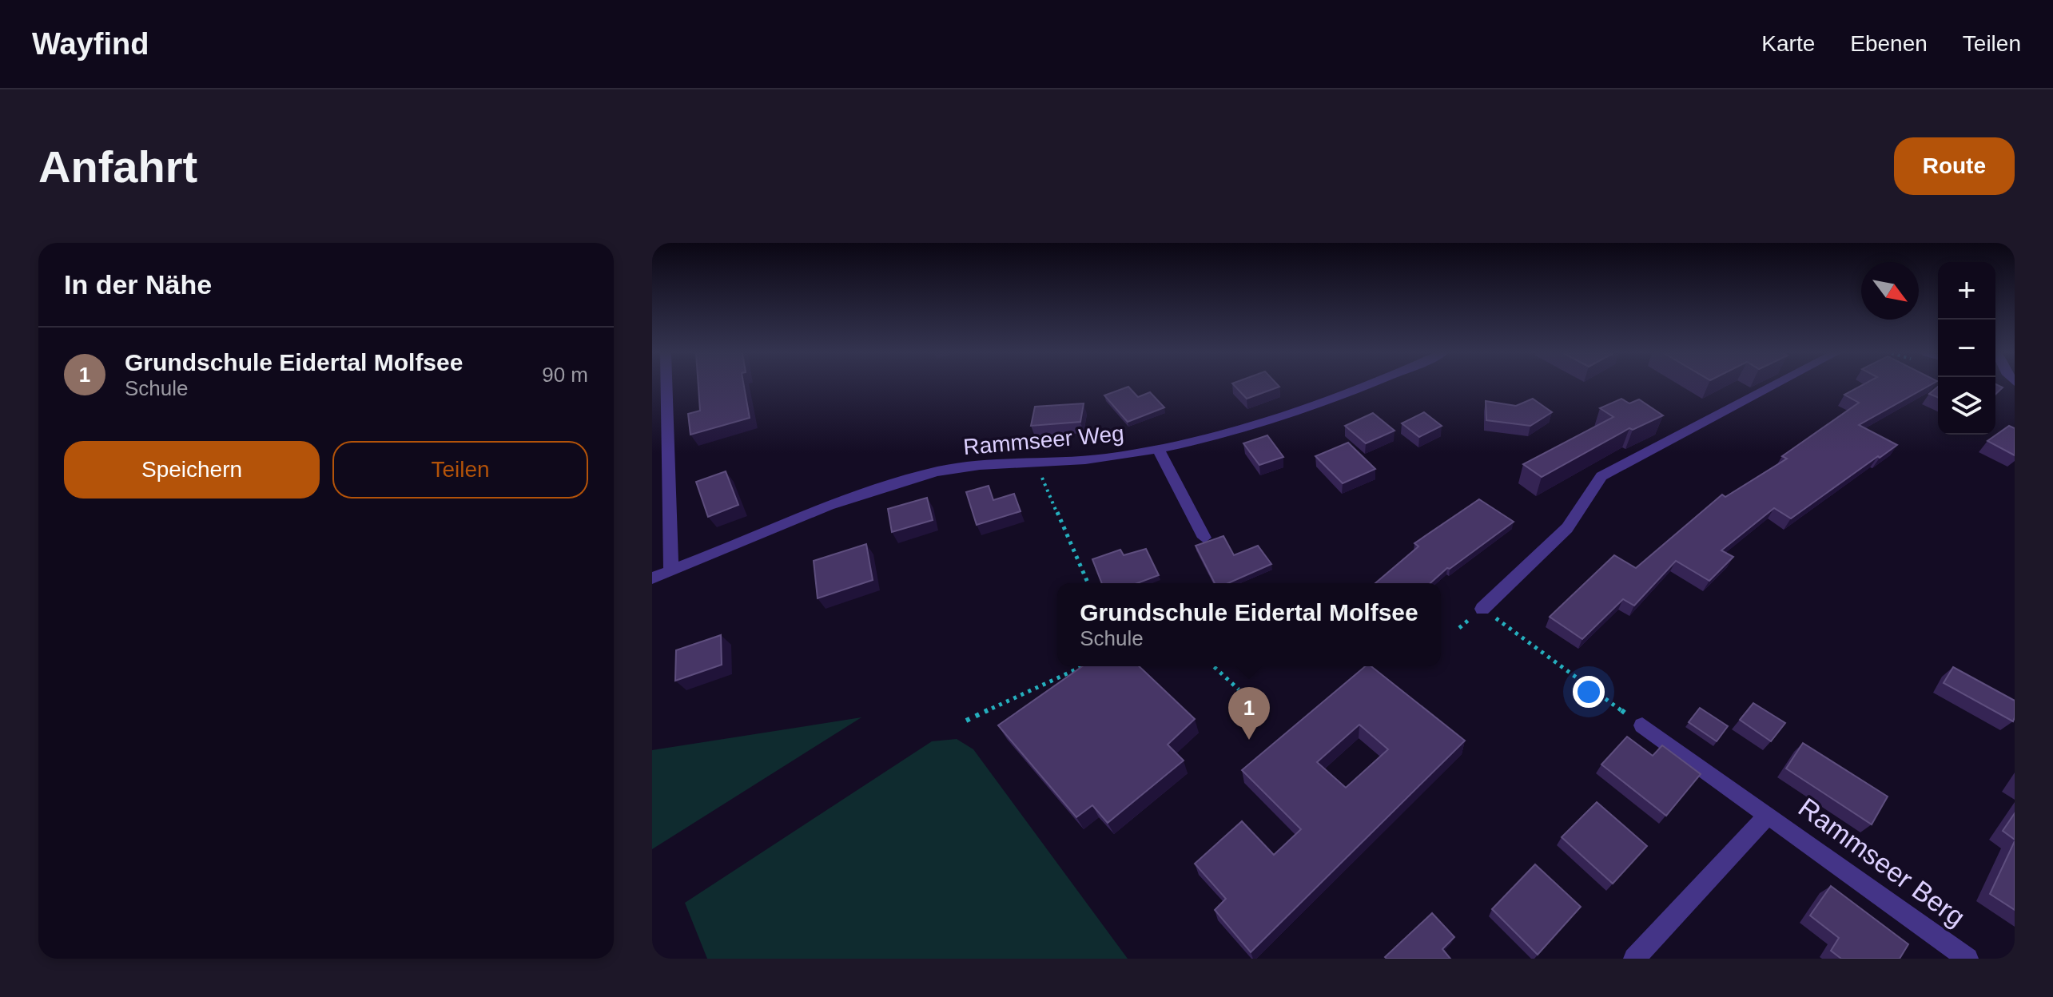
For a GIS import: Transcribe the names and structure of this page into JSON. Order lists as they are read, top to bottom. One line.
{"streets":{"street":["Rammseer Weg","Rammseer Berg"]},"north":"bottom right","page":{"header":"Wayfind","nav":["Karte","Ebenen","Teilen"],"buttons":["Route",["Speichern","Teilen"]],"title":"Anfahrt","heading":"In der Nähe","map_buttons":["+","−"],"list":[{"mark":"1","name":"Grundschule Eidertal Molfsee","note":"Schule","value":"90 m"}],"popup":["Grundschule Eidertal Molfsee","Schule"],"pins":"1"}}
